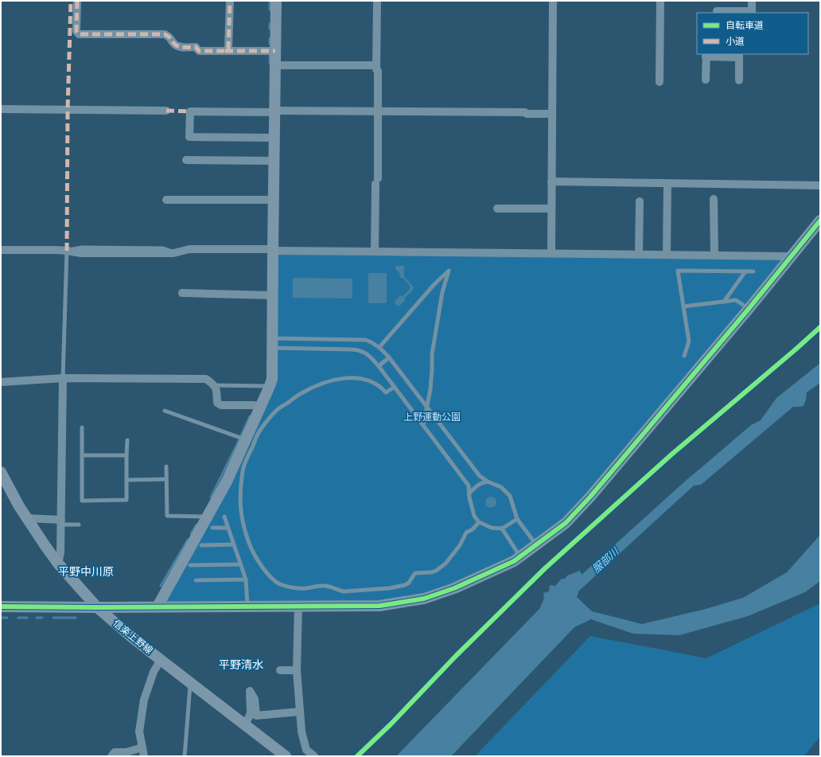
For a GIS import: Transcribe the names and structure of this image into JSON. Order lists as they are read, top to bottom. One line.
{"streets":{"street":["信楽上野線"]},"districts":["平野中川原","平野清水"],"water":["服部川"],"parks":["上野運動公園"],"legend":["自転車道","小道"]}
